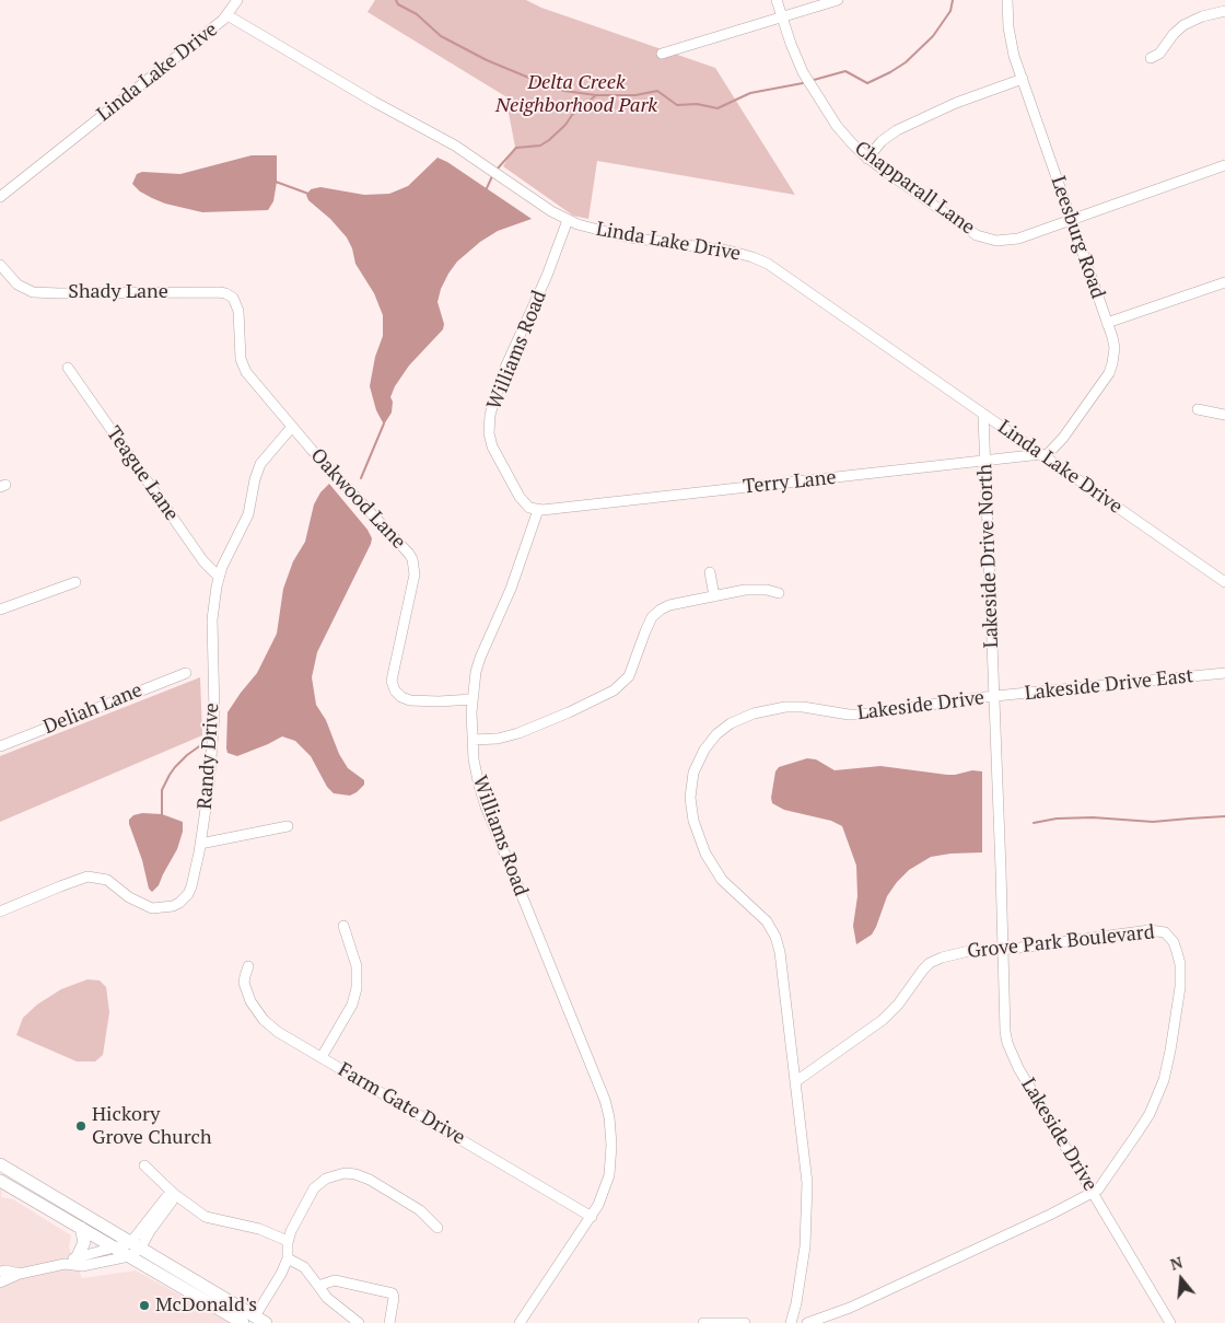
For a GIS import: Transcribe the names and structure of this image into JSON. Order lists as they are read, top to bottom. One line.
{"streets":{"street":["Linda Lake Drive","Chapparall Lane","Leesburg Road","Shady Lane","Williams Road","Teague Lane","Terry Lane","Oakwood Lane","Lakeside Drive North","Lakeside Drive East","Lakeside Drive","Deliah Lane","Randy Drive","Grove Park Boulevard","Farm Gate Drive"]},"crossings":[["Linda Lake Drive","Leesburg Road"],["Linda Lake Drive","Williams Road"],["Linda Lake Drive","Terry Lane"],["Linda Lake Drive","Lakeside Drive North"],["Chapparall Lane","Leesburg Road"],["Leesburg Road","Terry Lane"],["Shady Lane","Oakwood Lane"],["Williams Road","Terry Lane"],["Williams Road","Oakwood Lane"],["Williams Road","Farm Gate Drive"],["Teague Lane","Randy Drive"],["Terry Lane","Lakeside Drive North"],["Oakwood Lane","Randy Drive"],["Lakeside Drive North","Lakeside Drive East"],["Lakeside Drive North","Lakeside Drive"],["Lakeside Drive East","Lakeside Drive"],["Lakeside Drive","Grove Park Boulevard"]],"parks":["Delta Creek Neighborhood Park"],"places":["Hickory Grove Church","McDonald's"],"north":"top"}
